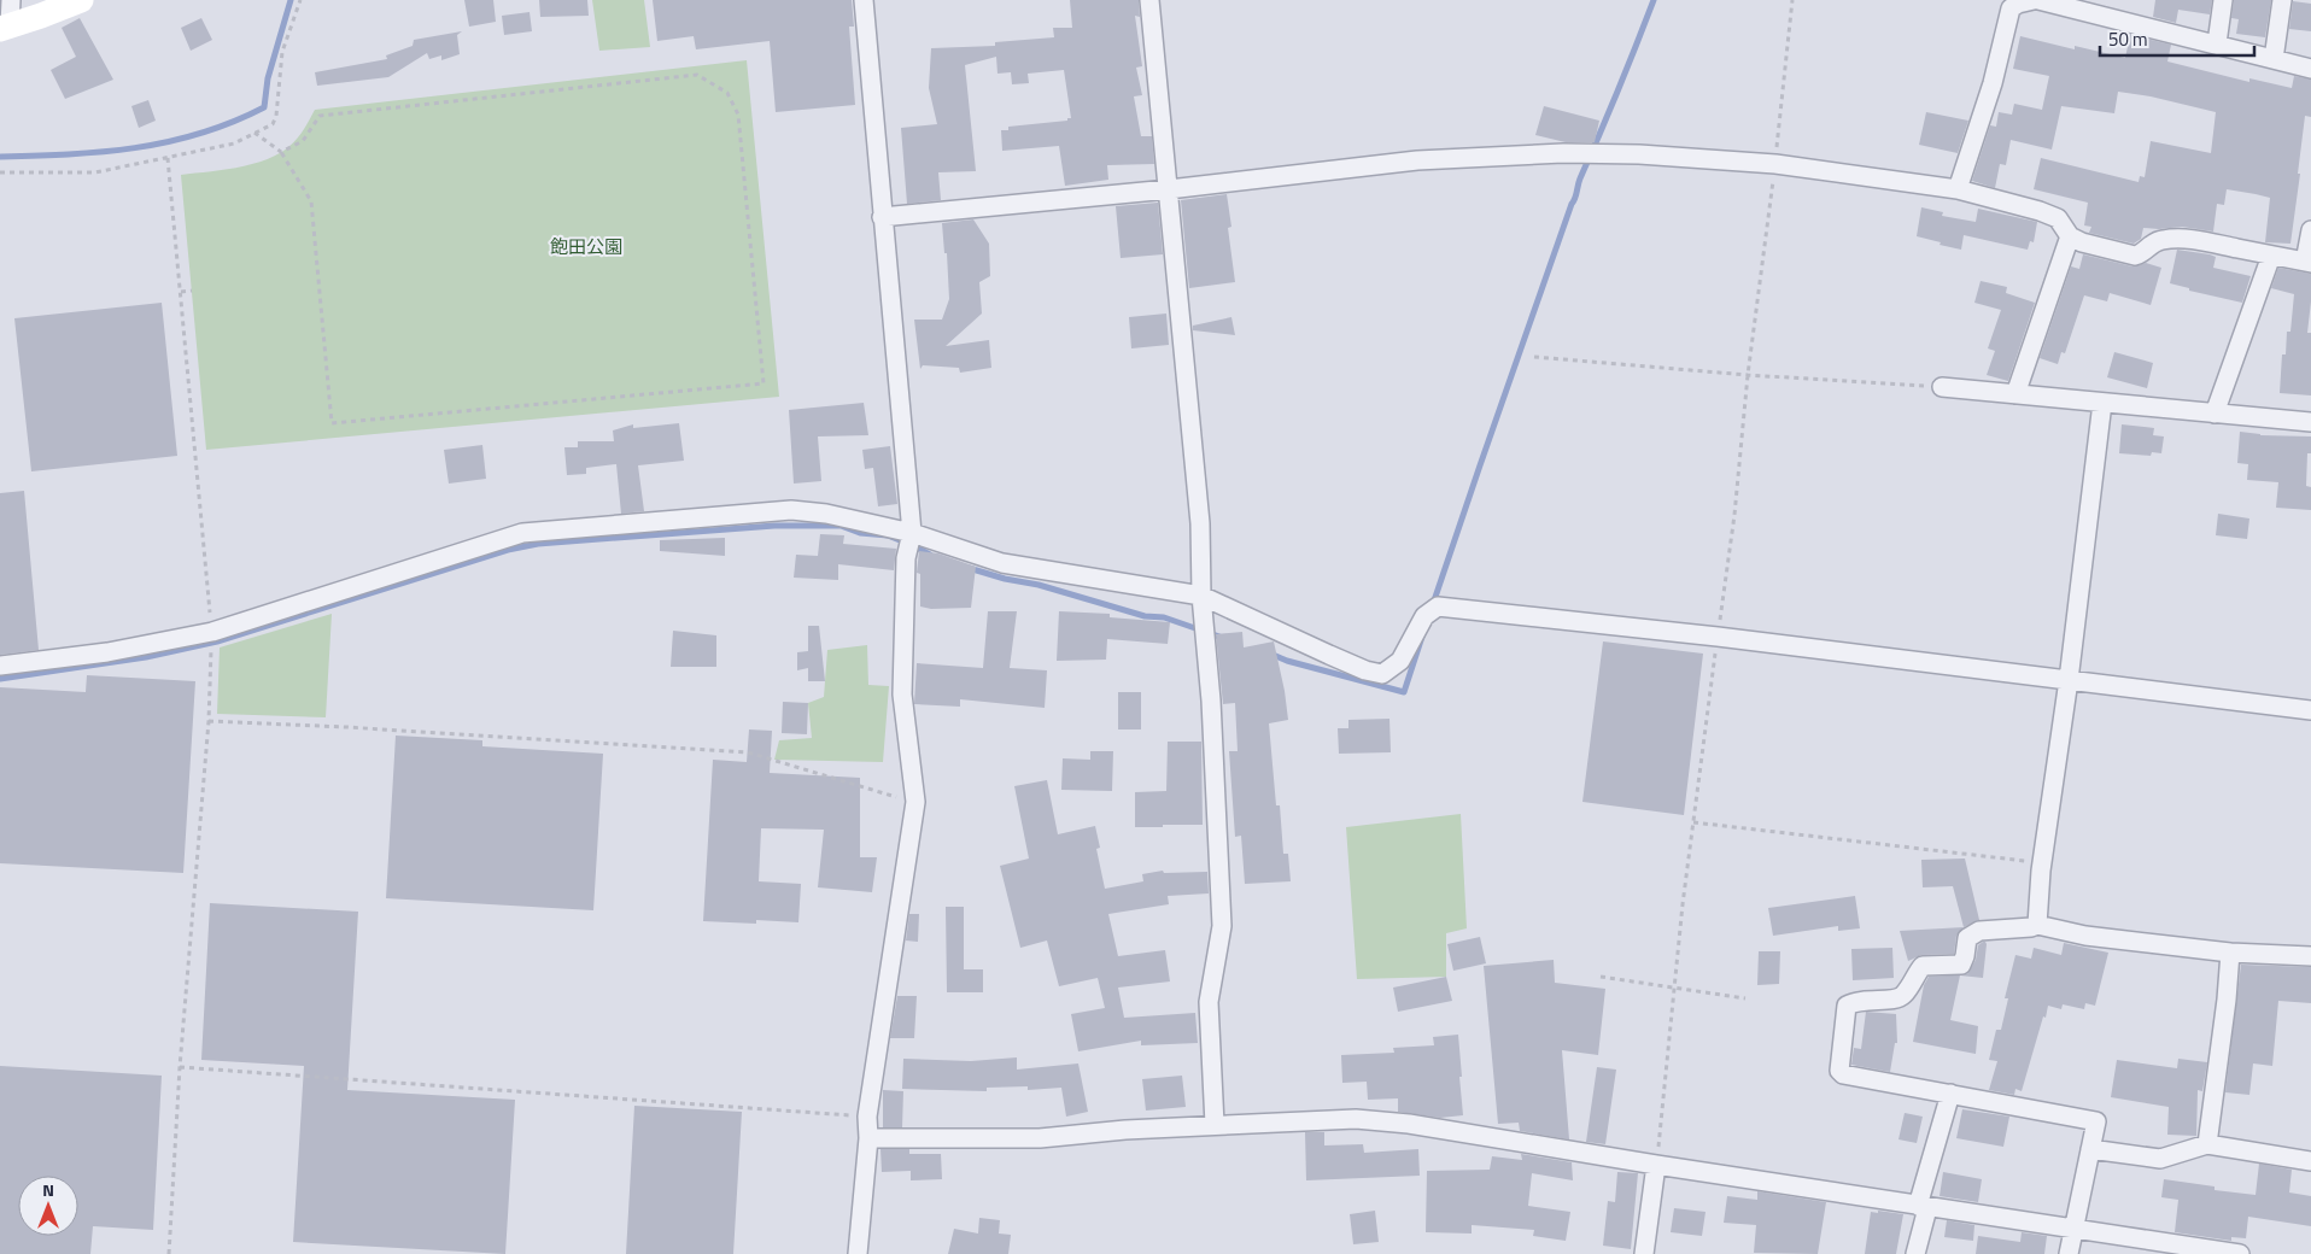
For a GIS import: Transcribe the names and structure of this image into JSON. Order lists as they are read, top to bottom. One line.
{"parks":["飽田公園"],"scale_bar":"50 m","north":"top"}
